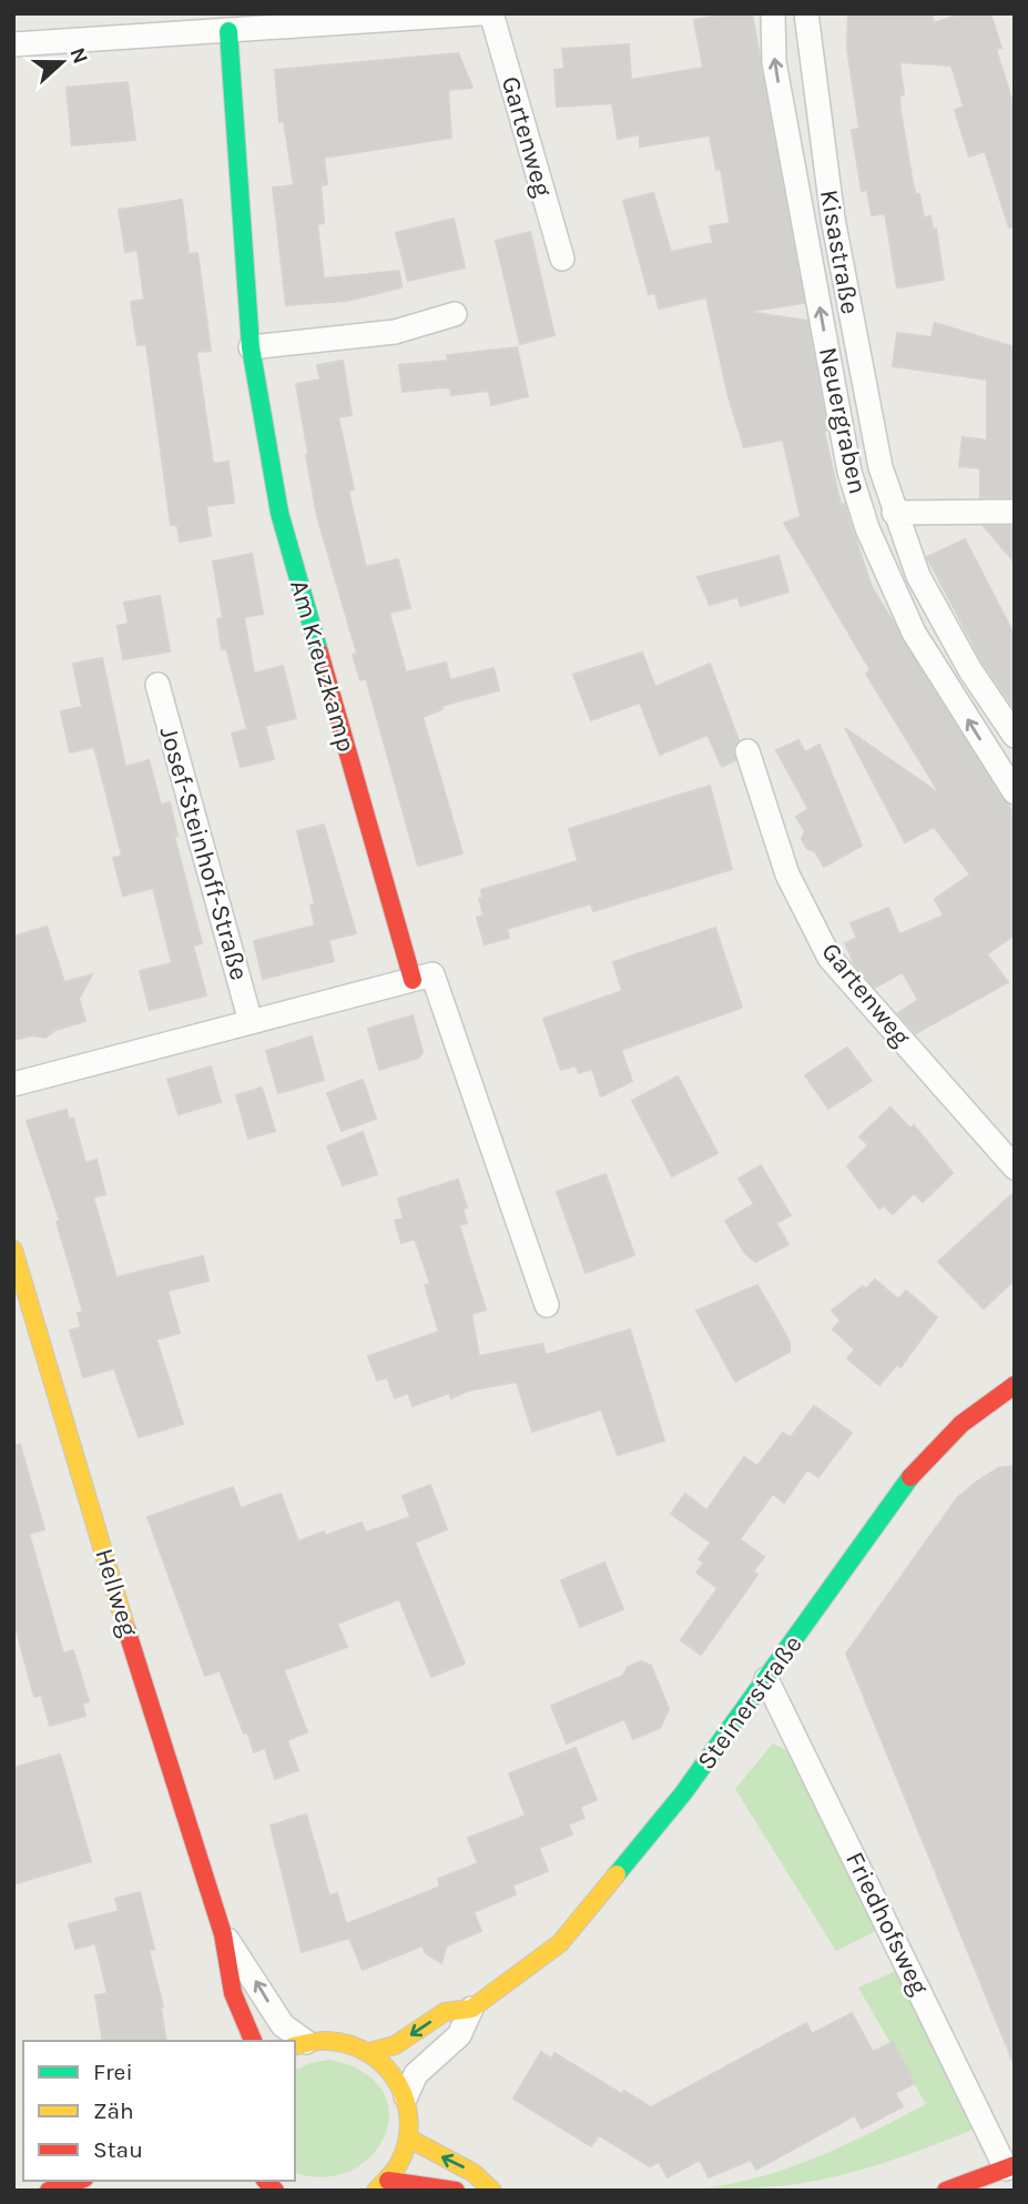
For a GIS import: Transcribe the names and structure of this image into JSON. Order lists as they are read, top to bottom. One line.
{"streets":{"street":["Gartenweg","Kisastraße","Neuergraben","Am Kreuzkamp","Josef-Steinhoff-Straße","Hellweg","Steinerstraße","Friedhofsweg"]},"crossings":[["Steinerstraße","Friedhofsweg"]],"one_way":["Neuergraben"],"legend":["Frei","Zäh","Stau"],"north":"right"}
